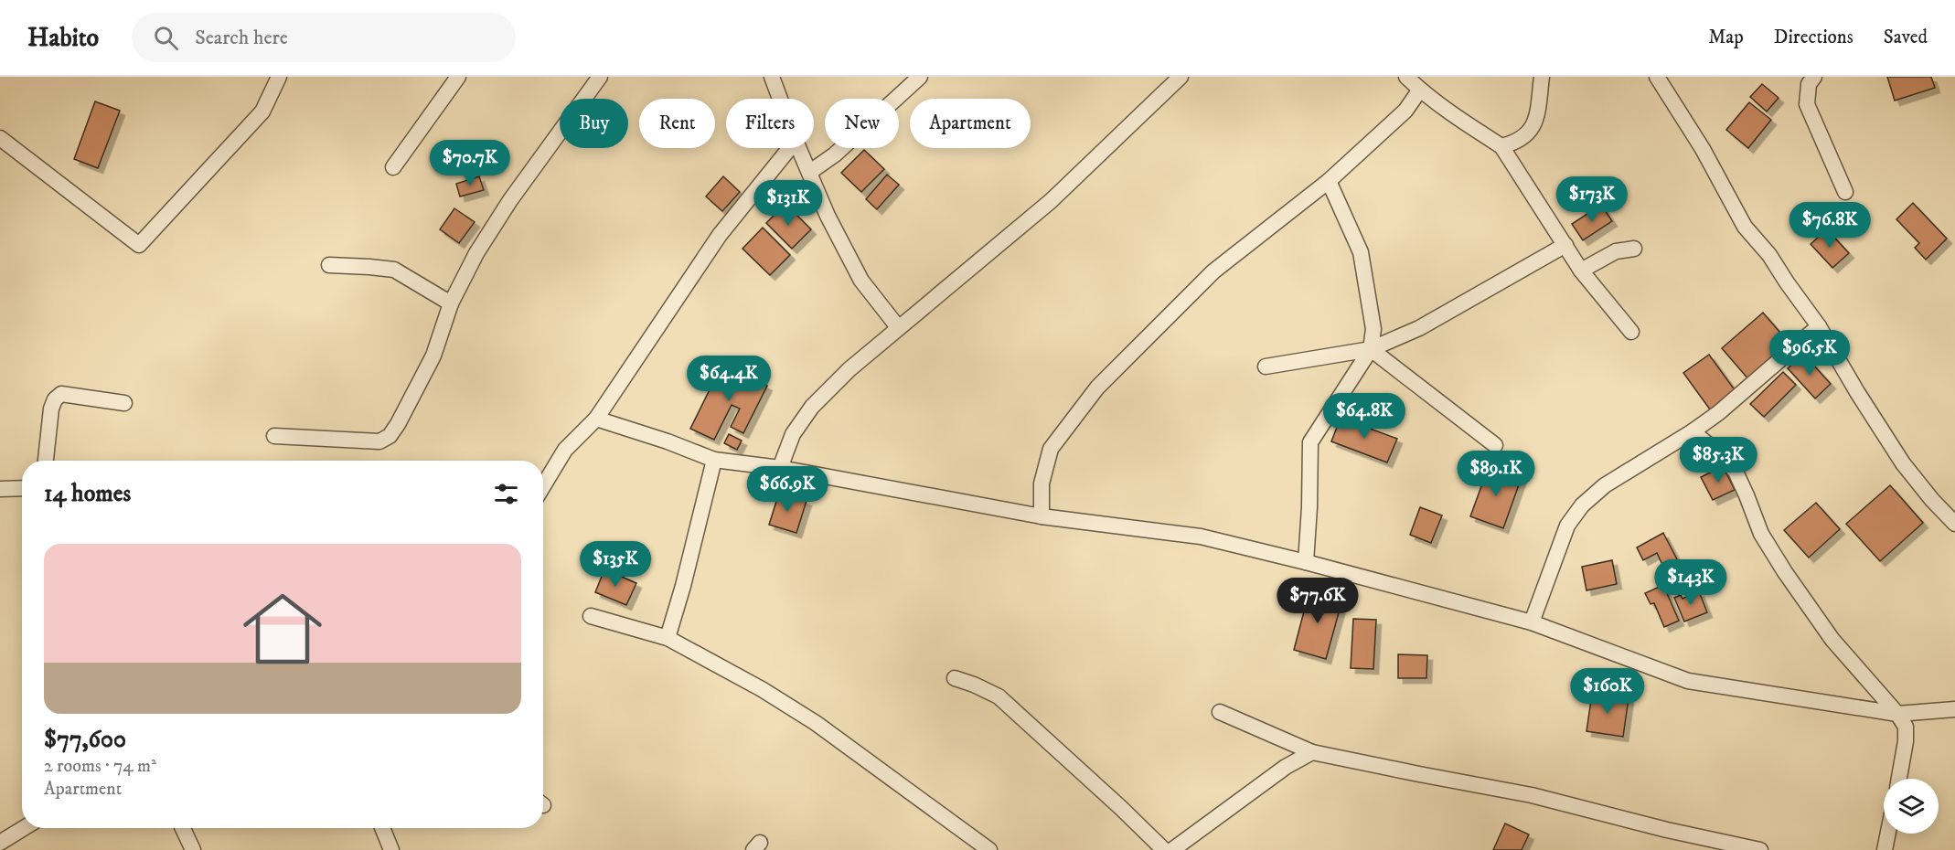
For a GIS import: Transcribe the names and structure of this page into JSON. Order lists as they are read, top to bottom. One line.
{"page":{"header":"Habito","search":"Search here","nav":["Map","Directions","Saved"],"chip":["Buy","Rent","Filters","New","Apartment"],"price":["$70.7K","$173K","$131K","$76.8K","$96.5K","$64.4K","$64.8K","$85.3K","$89.1K","$66.9K","$135K","$143K","$77.6K","$160K"],"heading":"14 homes","list":[{"name":"$77,600","note":"2 rooms · 74 m² · Apartment"}]}}
